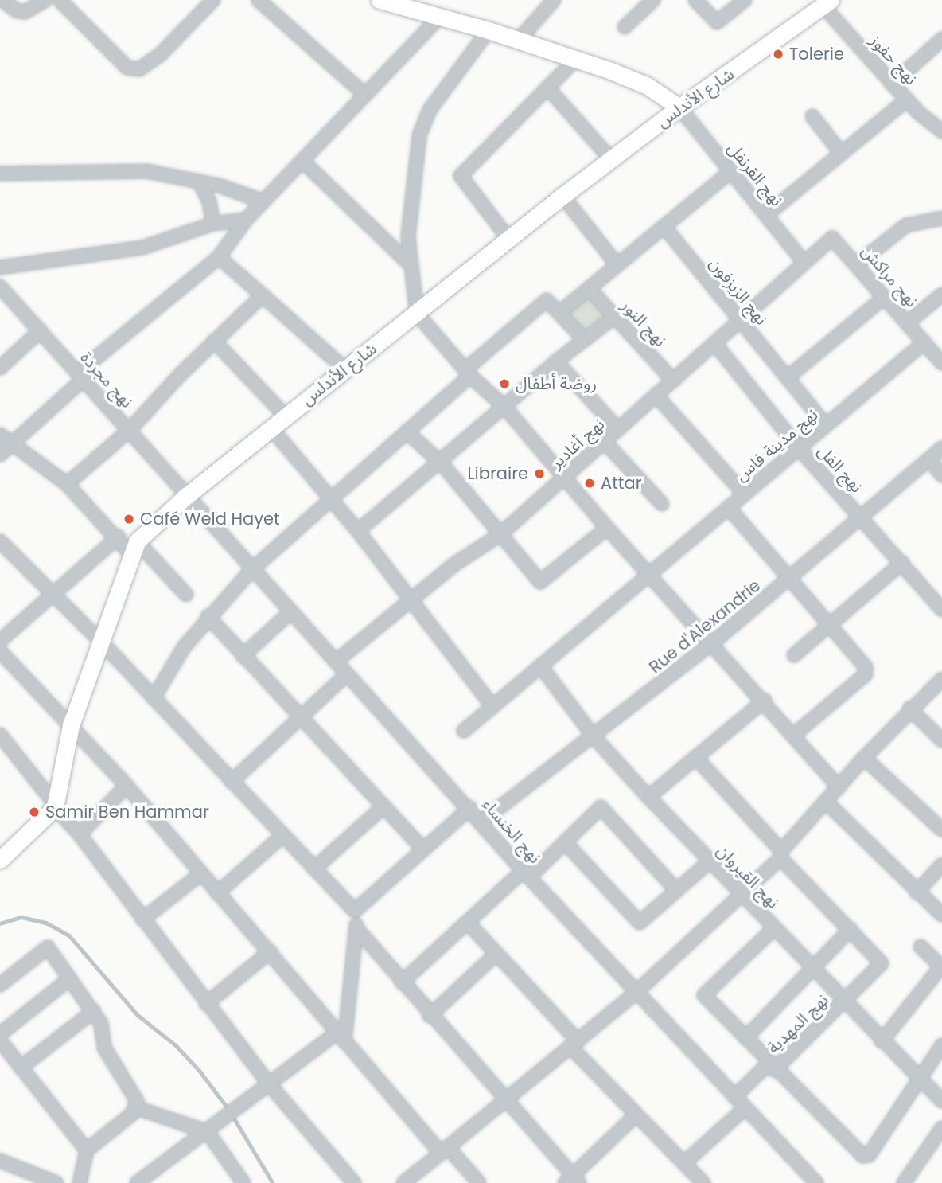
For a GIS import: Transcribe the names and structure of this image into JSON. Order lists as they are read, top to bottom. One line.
{"streets":{"street":["نهج حفوز","شارع الأندلس","نهج القرنفل","نهج مراكش","نهج الزيزفون","نهج النور","نهج مجردة","نهج أغادير","نهج مدينة فاس","نهج الفل","Rue d'Alexandrie","نهج الخنساء","نهج القيروان","نهج المهدية"]},"crossings":[["نهج حفوز","شارع الأندلس"],["شارع الأندلس","نهج القرنفل"],["شارع الأندلس","نهج مجردة"],["شارع الأندلس","نهج الخنساء"],["نهج القرنفل","نهج أغادير"],["نهج مراكش","نهج أغادير"],["نهج مراكش","نهج مدينة فاس"],["نهج الزيزفون","نهج أغادير"],["نهج الزيزفون","نهج مدينة فاس"],["نهج النور","نهج أغادير"],["نهج مجردة","نهج الخنساء"],["نهج أغادير","نهج الفل"],["نهج أغادير","نهج الخنساء"],["نهج مدينة فاس","نهج الفل"],["نهج مدينة فاس","نهج القيروان"],["نهج الفل","Rue d'Alexandrie"],["Rue d'Alexandrie","نهج الخنساء"],["Rue d'Alexandrie","نهج القيروان"],["نهج الخنساء","نهج المهدية"],["نهج القيروان","نهج المهدية"]],"places":["Tolerie","روضة أطفال","Libraire","Attar","Café Weld Hayet","Samir Ben Hammar"]}
